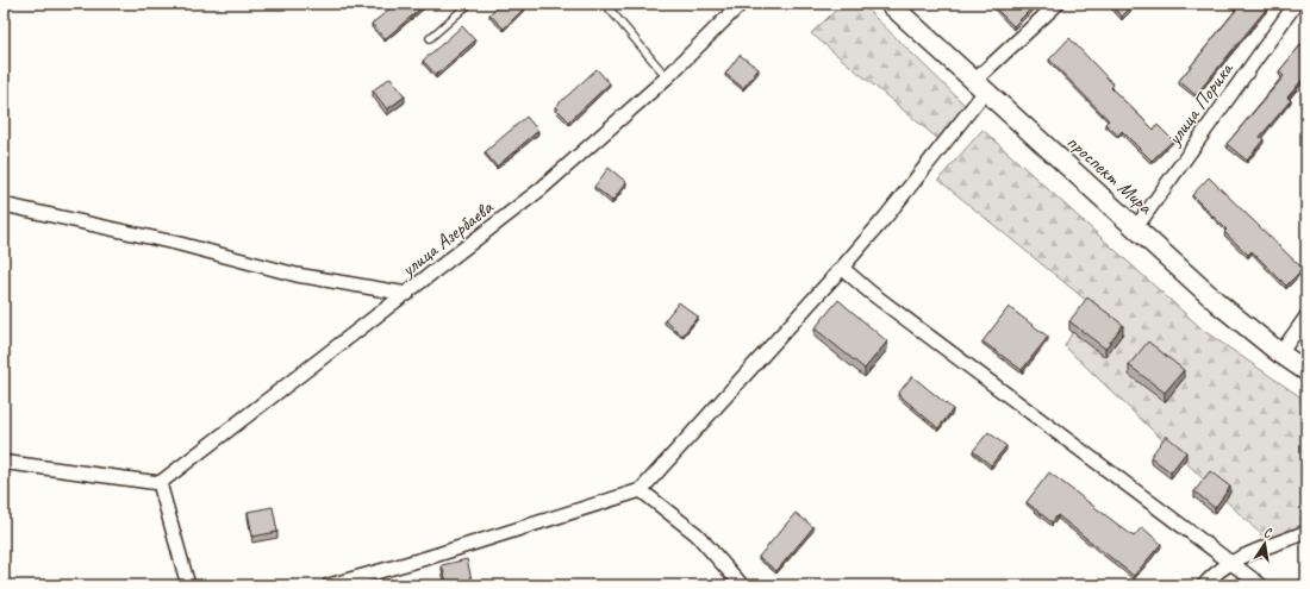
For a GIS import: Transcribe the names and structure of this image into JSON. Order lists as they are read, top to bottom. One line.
{"streets":{"main road":["проспект Мира"],"street":["улица Порика","улица Азербаева"]},"crossings":[["улица Порика","проспект Мира"]],"north":"top"}
